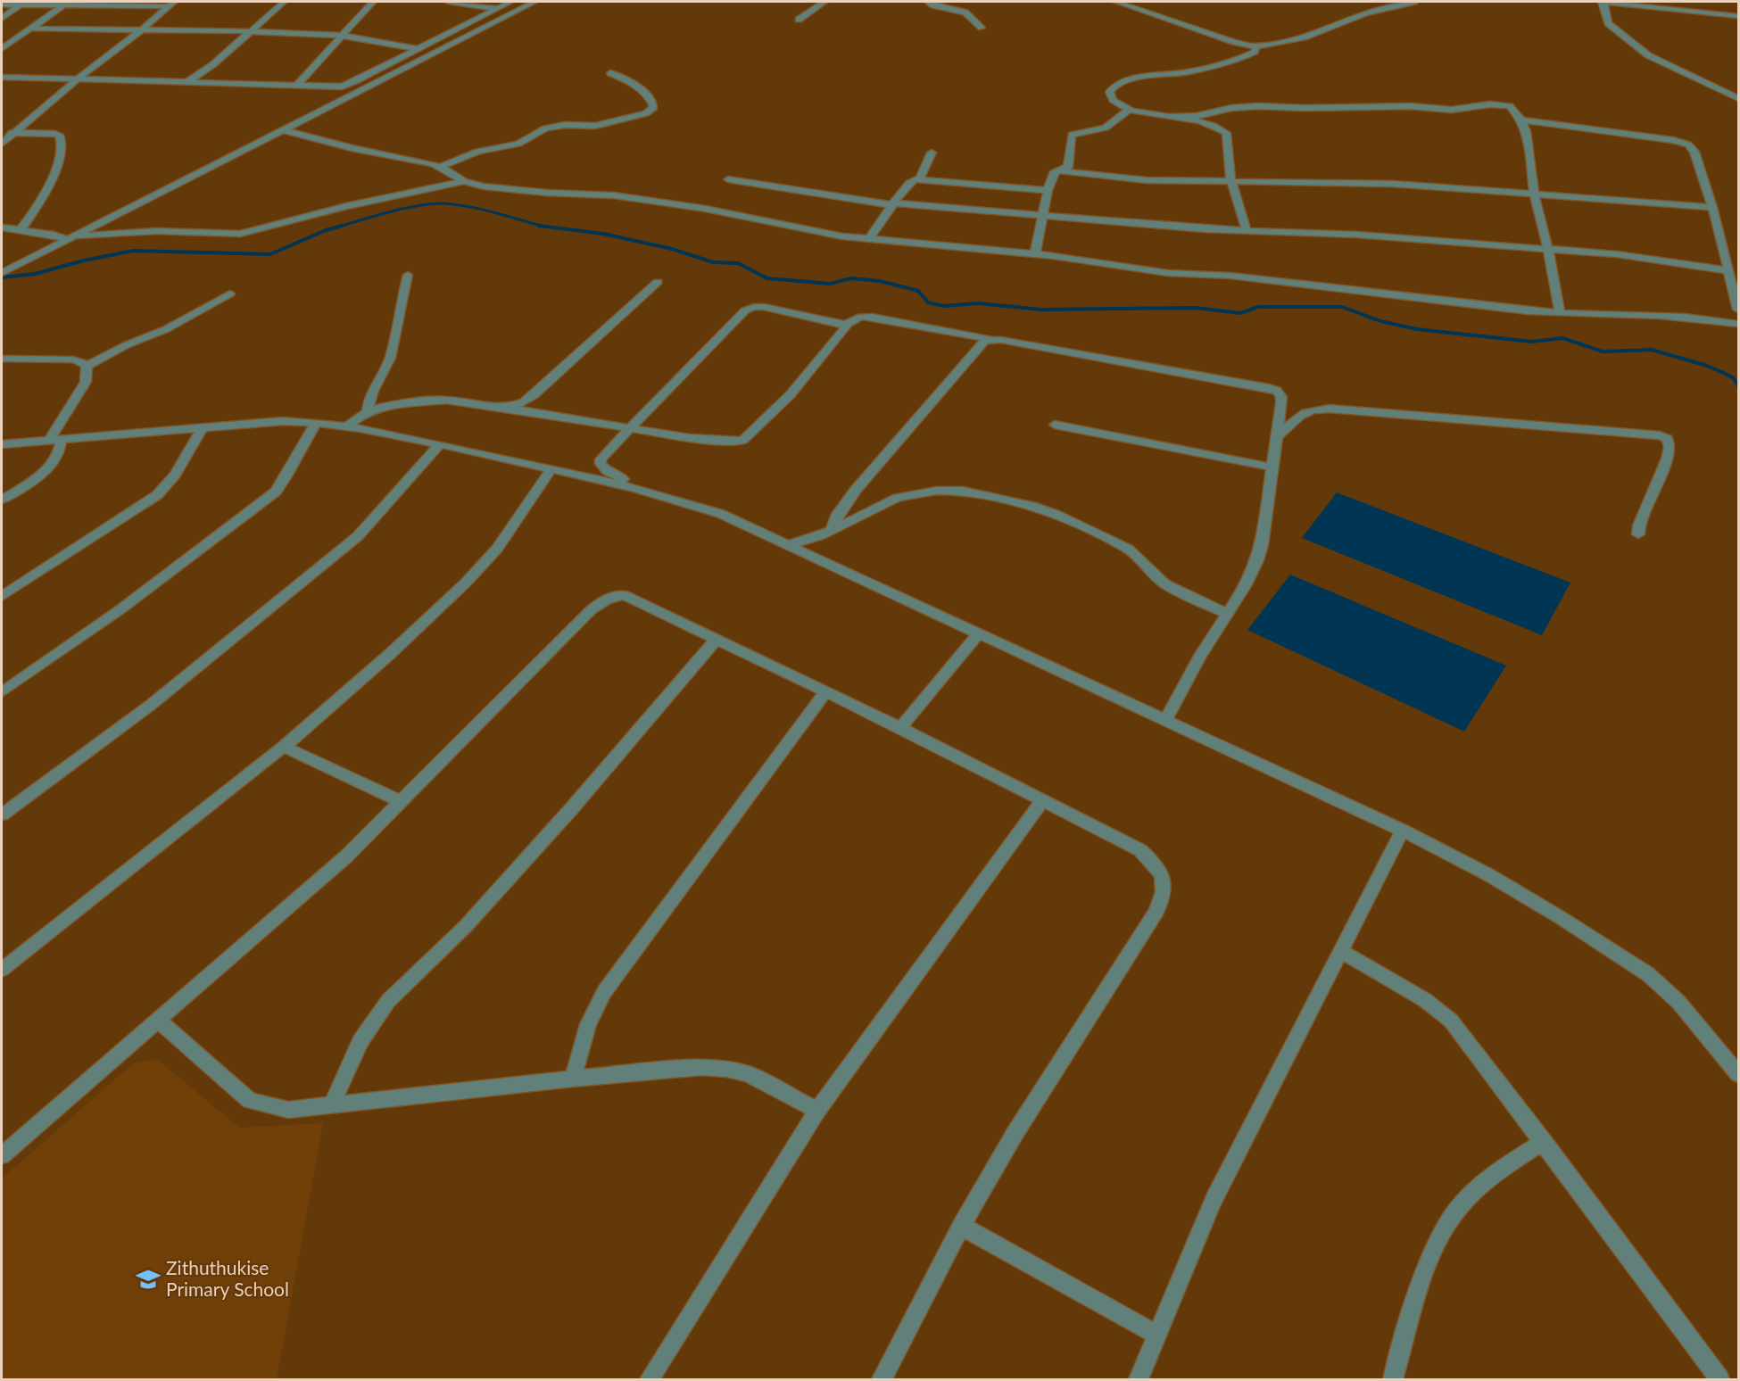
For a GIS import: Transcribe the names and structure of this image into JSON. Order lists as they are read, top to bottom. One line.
{"places":{"school or university":["Zithuthukise Primary School"]}}
